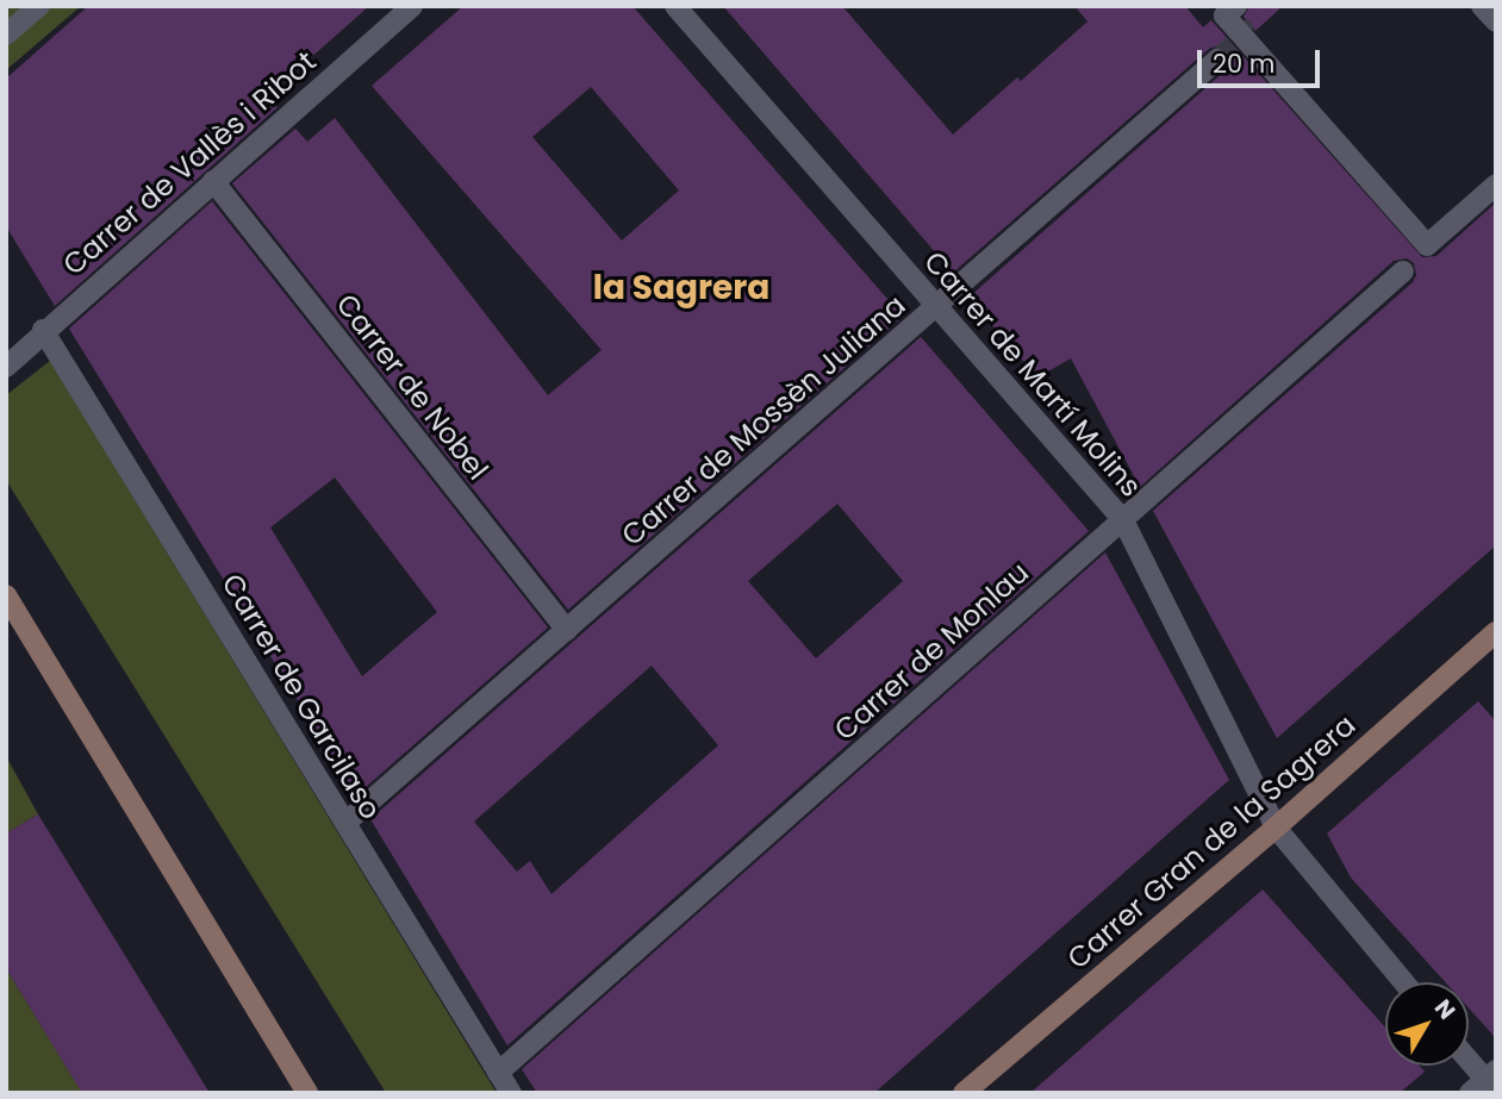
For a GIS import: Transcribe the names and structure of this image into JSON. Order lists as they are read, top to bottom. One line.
{"streets":{"street":["Carrer de Vallès i Ribot","Carrer de Martí Molins","Carrer de Nobel","Carrer de Mossèn Juliana","Carrer de Monlau","Carrer de Garcilaso","Carrer Gran de la Sagrera"]},"crossings":[["Carrer de Vallès i Ribot","Carrer de Nobel"],["Carrer de Vallès i Ribot","Carrer de Garcilaso"],["Carrer de Martí Molins","Carrer de Mossèn Juliana"],["Carrer de Martí Molins","Carrer de Monlau"],["Carrer de Martí Molins","Carrer Gran de la Sagrera"],["Carrer de Nobel","Carrer de Mossèn Juliana"],["Carrer de Mossèn Juliana","Carrer de Garcilaso"],["Carrer de Monlau","Carrer de Garcilaso"]],"districts":["la Sagrera"],"scale_bar":"20 m","north":"top right"}
